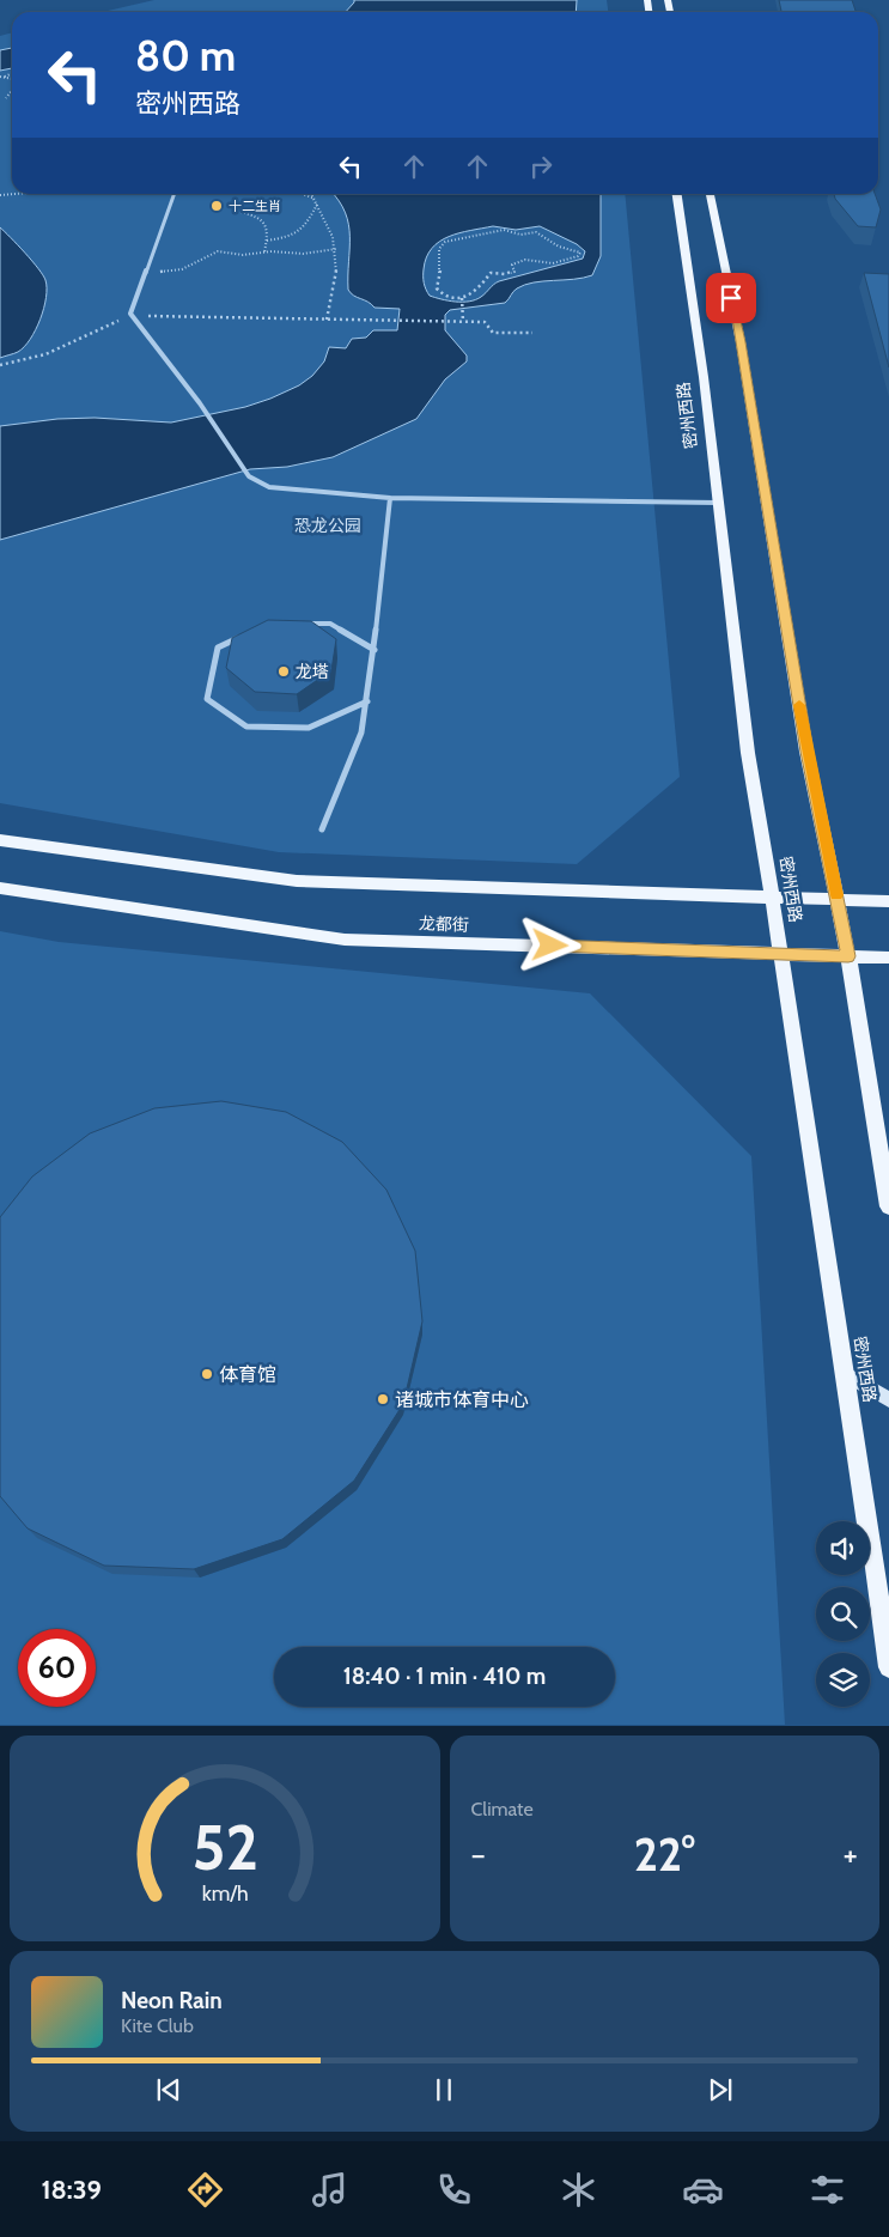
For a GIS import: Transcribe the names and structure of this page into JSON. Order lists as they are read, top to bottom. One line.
{"streets":{"main road":["密州西路","龙都街"]},"crossings":[["密州西路","龙都街"]],"parks":["恐龙公园"],"places":["十二生肖","龙塔","体育馆","诸城市体育中心"],"page":{"turn":["80 m","密州西路"],"limit":"60","trip":"18:40 · 1 min · 410 m","tile":"Climate","heat":["−","22°","+"],"song":["Neon Rain","Kite Club"],"tabs":"18:39","gauge":["52","km/h"]}}
